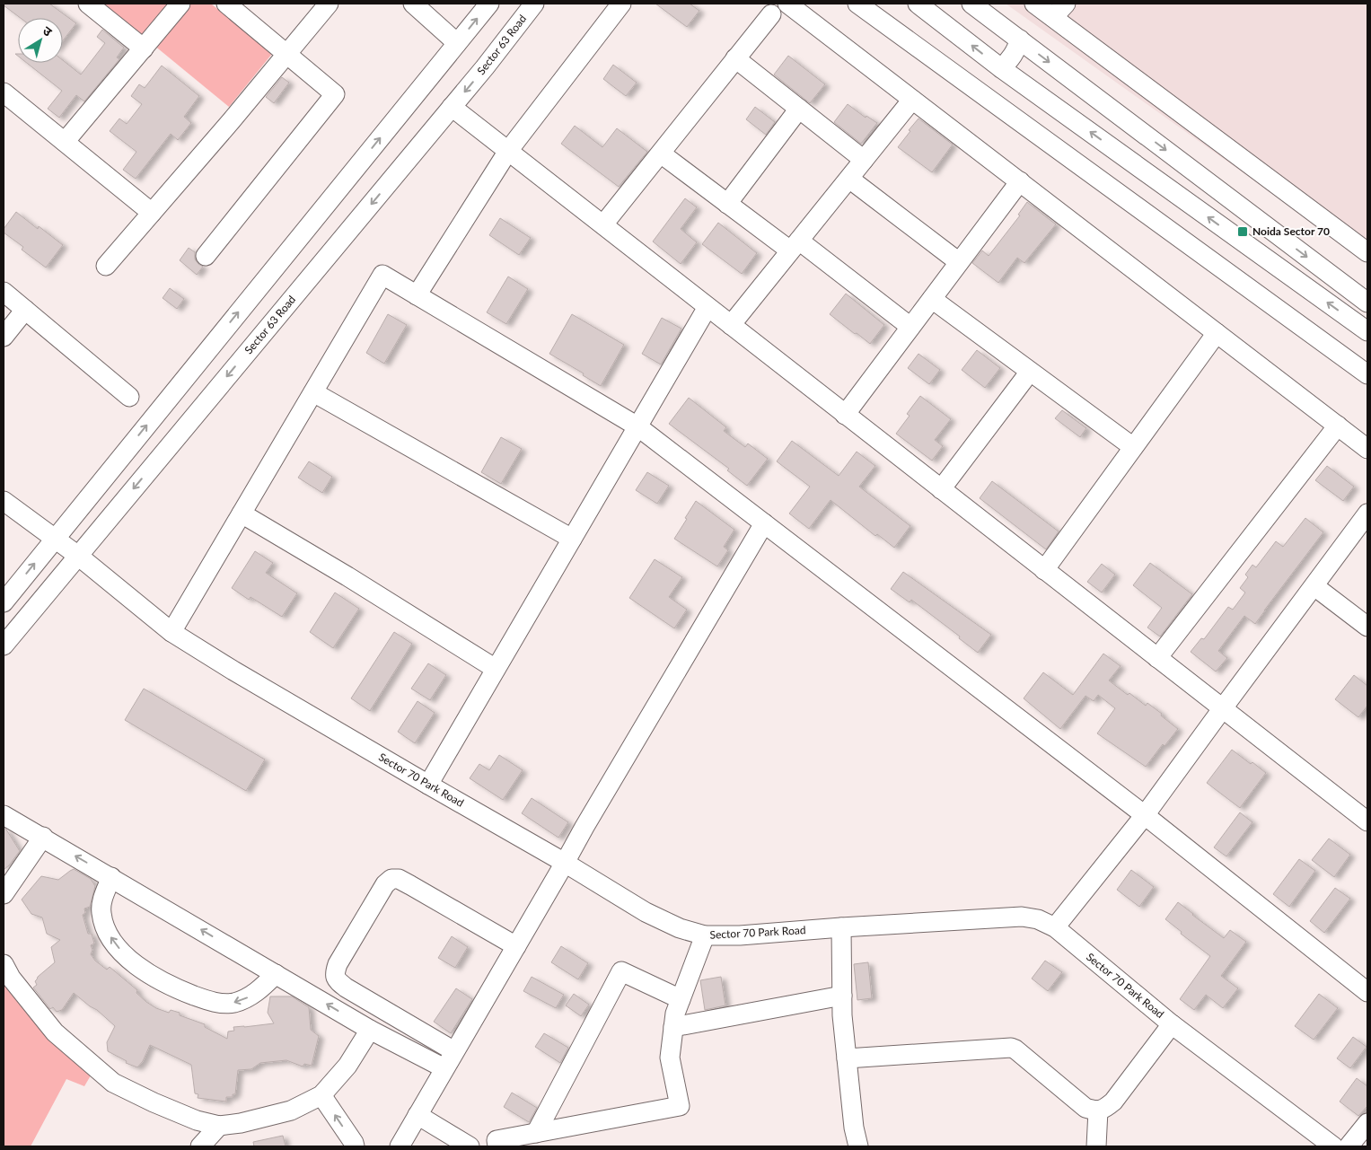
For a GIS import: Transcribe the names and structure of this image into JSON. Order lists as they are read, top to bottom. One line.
{"streets":{"street":["Sector 63 Road","Sector 70 Park Road"]},"crossings":[["Sector 63 Road","Sector 70 Park Road"]],"places":{"transit":["Noida Sector 70"]},"north":"top right"}
